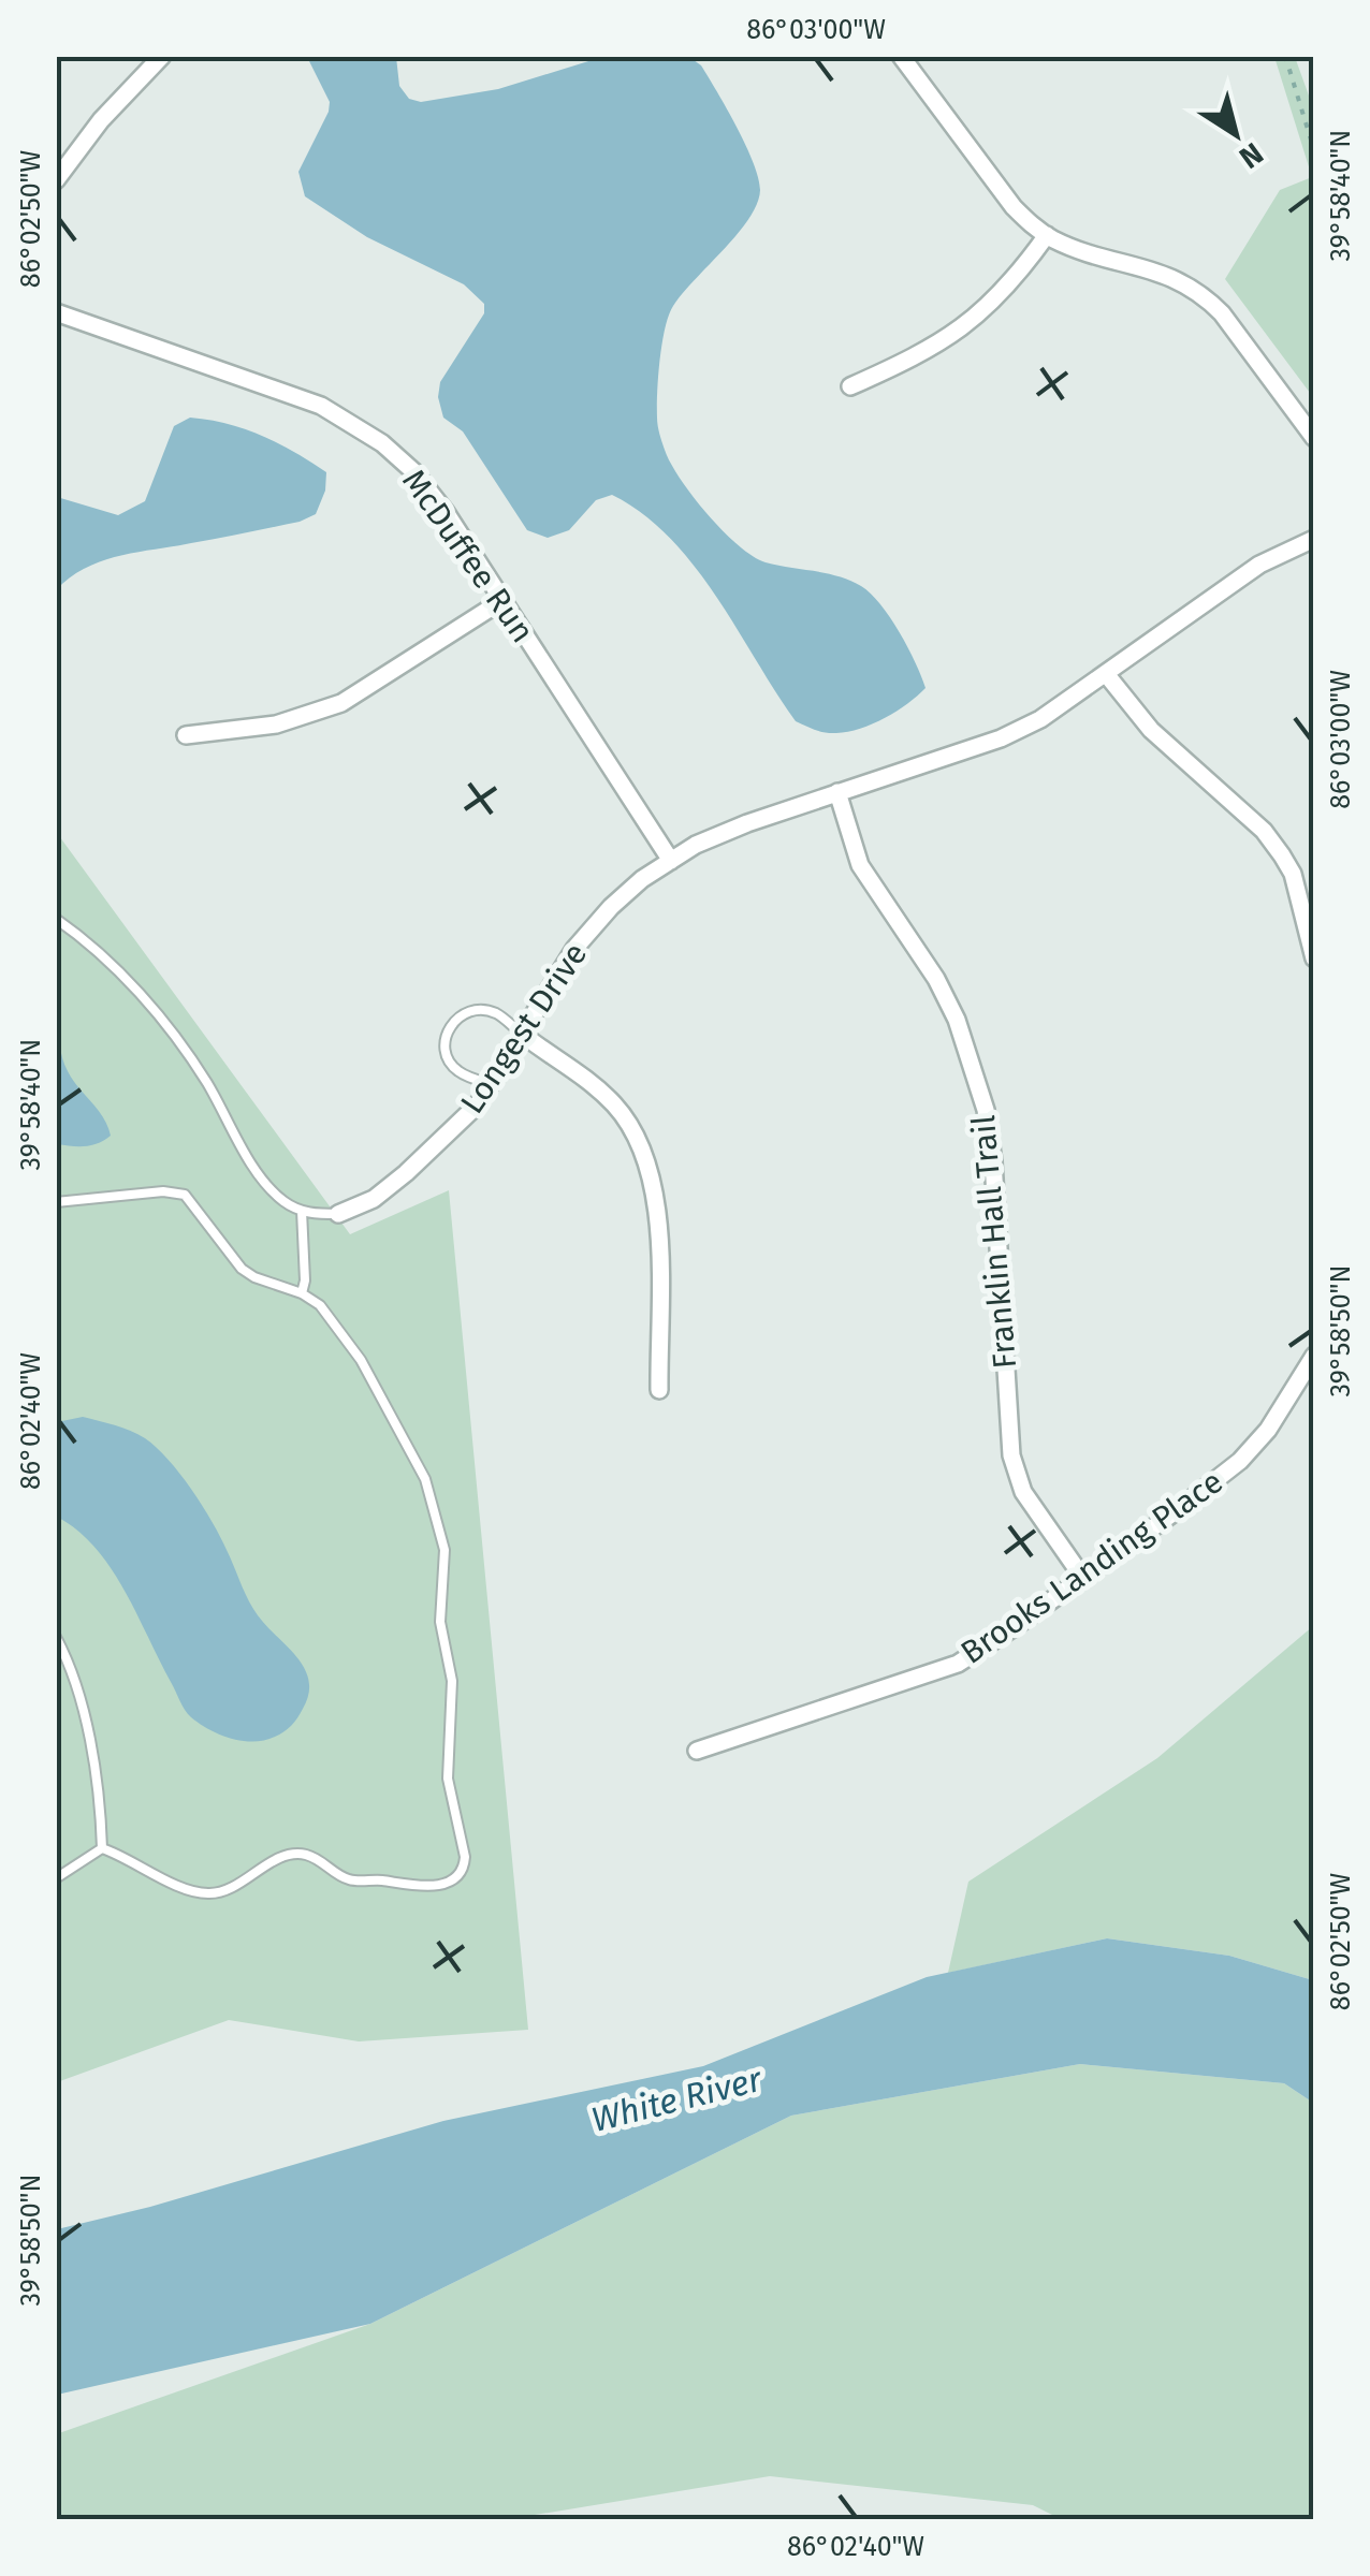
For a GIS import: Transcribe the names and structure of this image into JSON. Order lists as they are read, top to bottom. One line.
{"streets":{"street":["McDuffee Run","Longest Drive","Franklin Hall Trail","Brooks Landing Place"]},"crossings":[["McDuffee Run","Longest Drive"],["Longest Drive","Franklin Hall Trail"],["Franklin Hall Trail","Brooks Landing Place"]],"water":["White River"],"north":"bottom right","coordinates":["86°03'00\"W","39°58'40\"N","86°02'50\"W","39°58'50\"N","86°02'40\"W"]}
